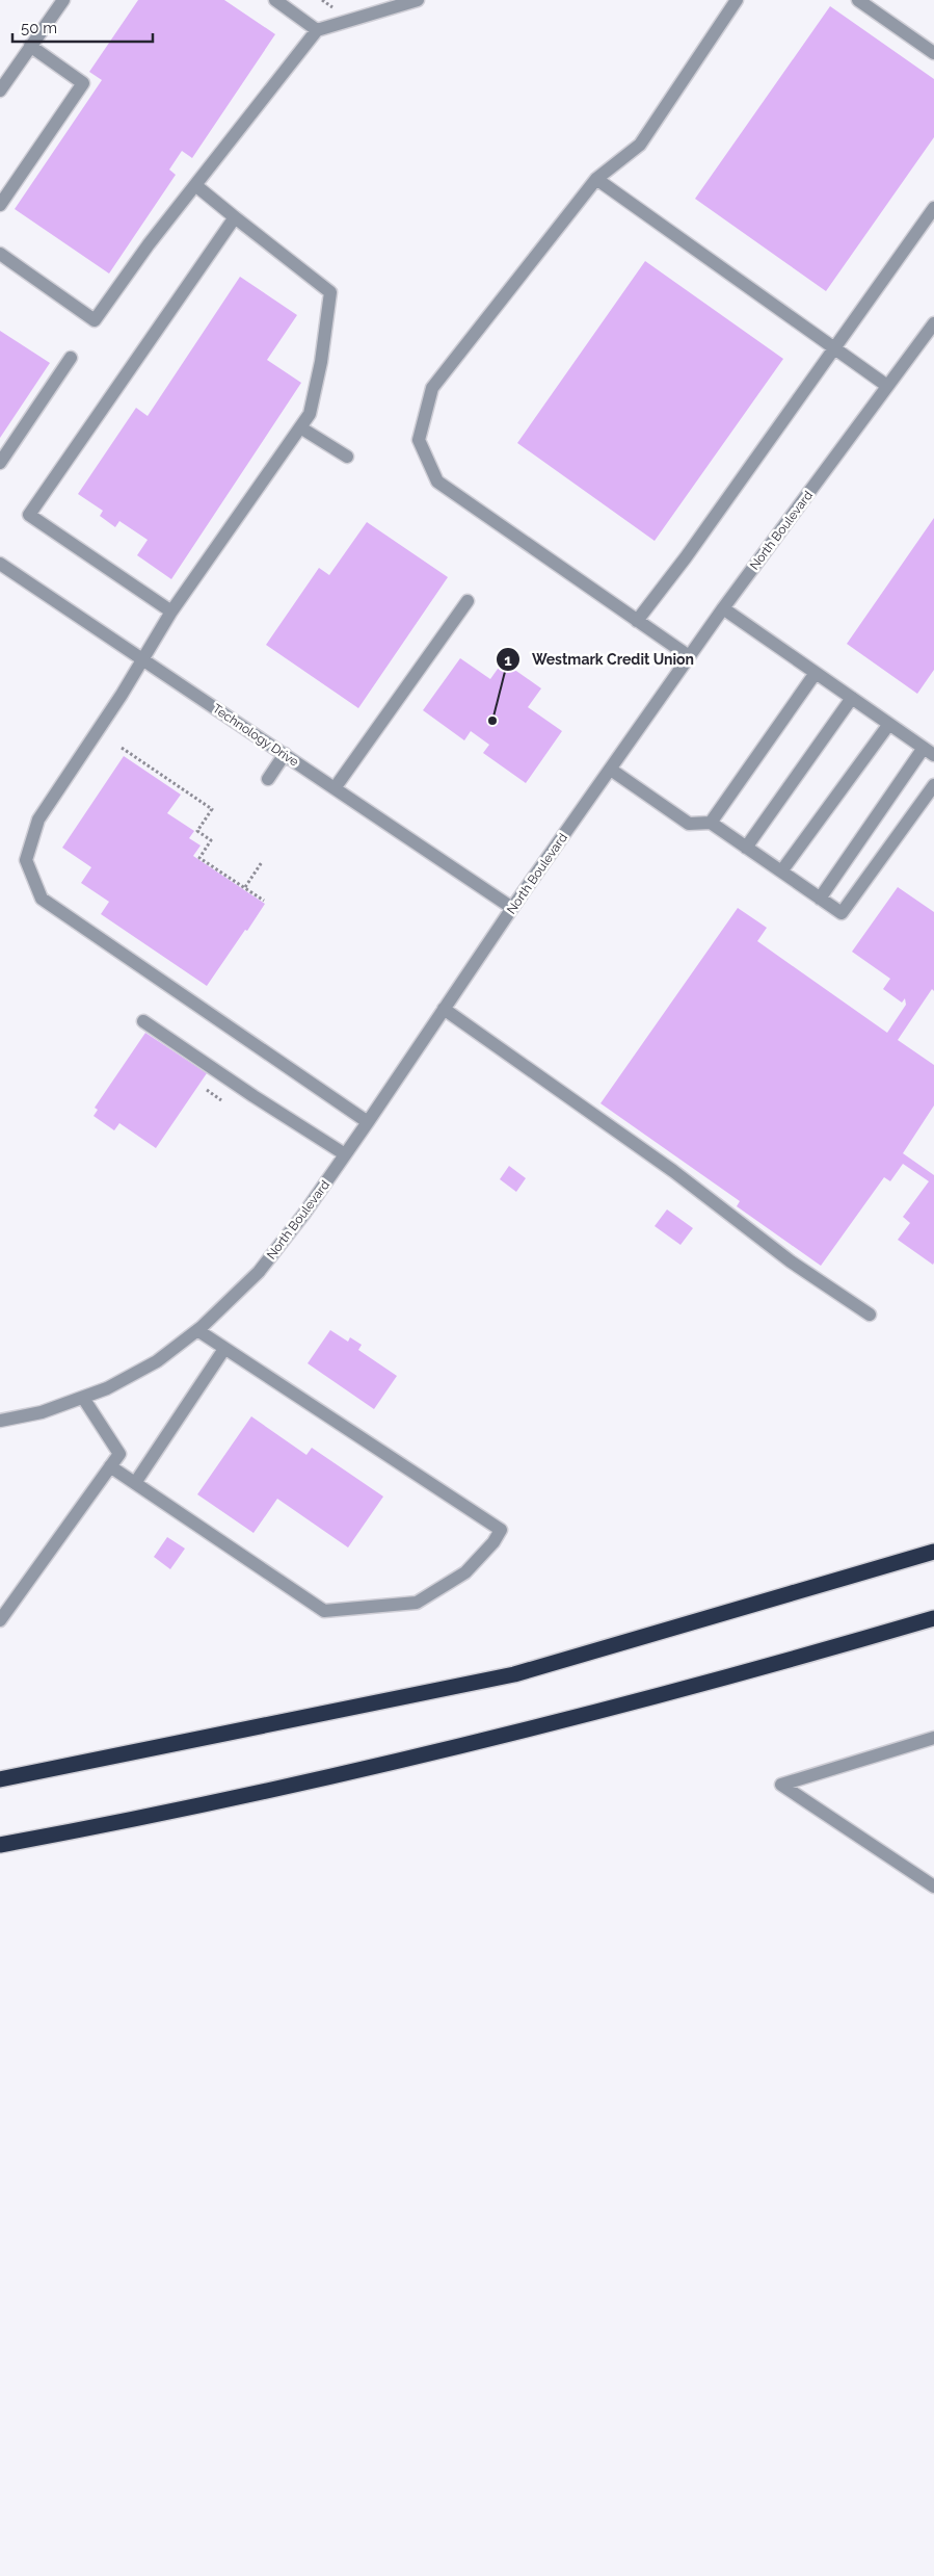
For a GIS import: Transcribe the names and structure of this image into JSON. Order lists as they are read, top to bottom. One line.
{"streets":{"street":["North Boulevard","Technology Drive"]},"crossings":[["North Boulevard","Technology Drive"]],"places":["Westmark Credit Union"],"scale_bar":"50 m"}
